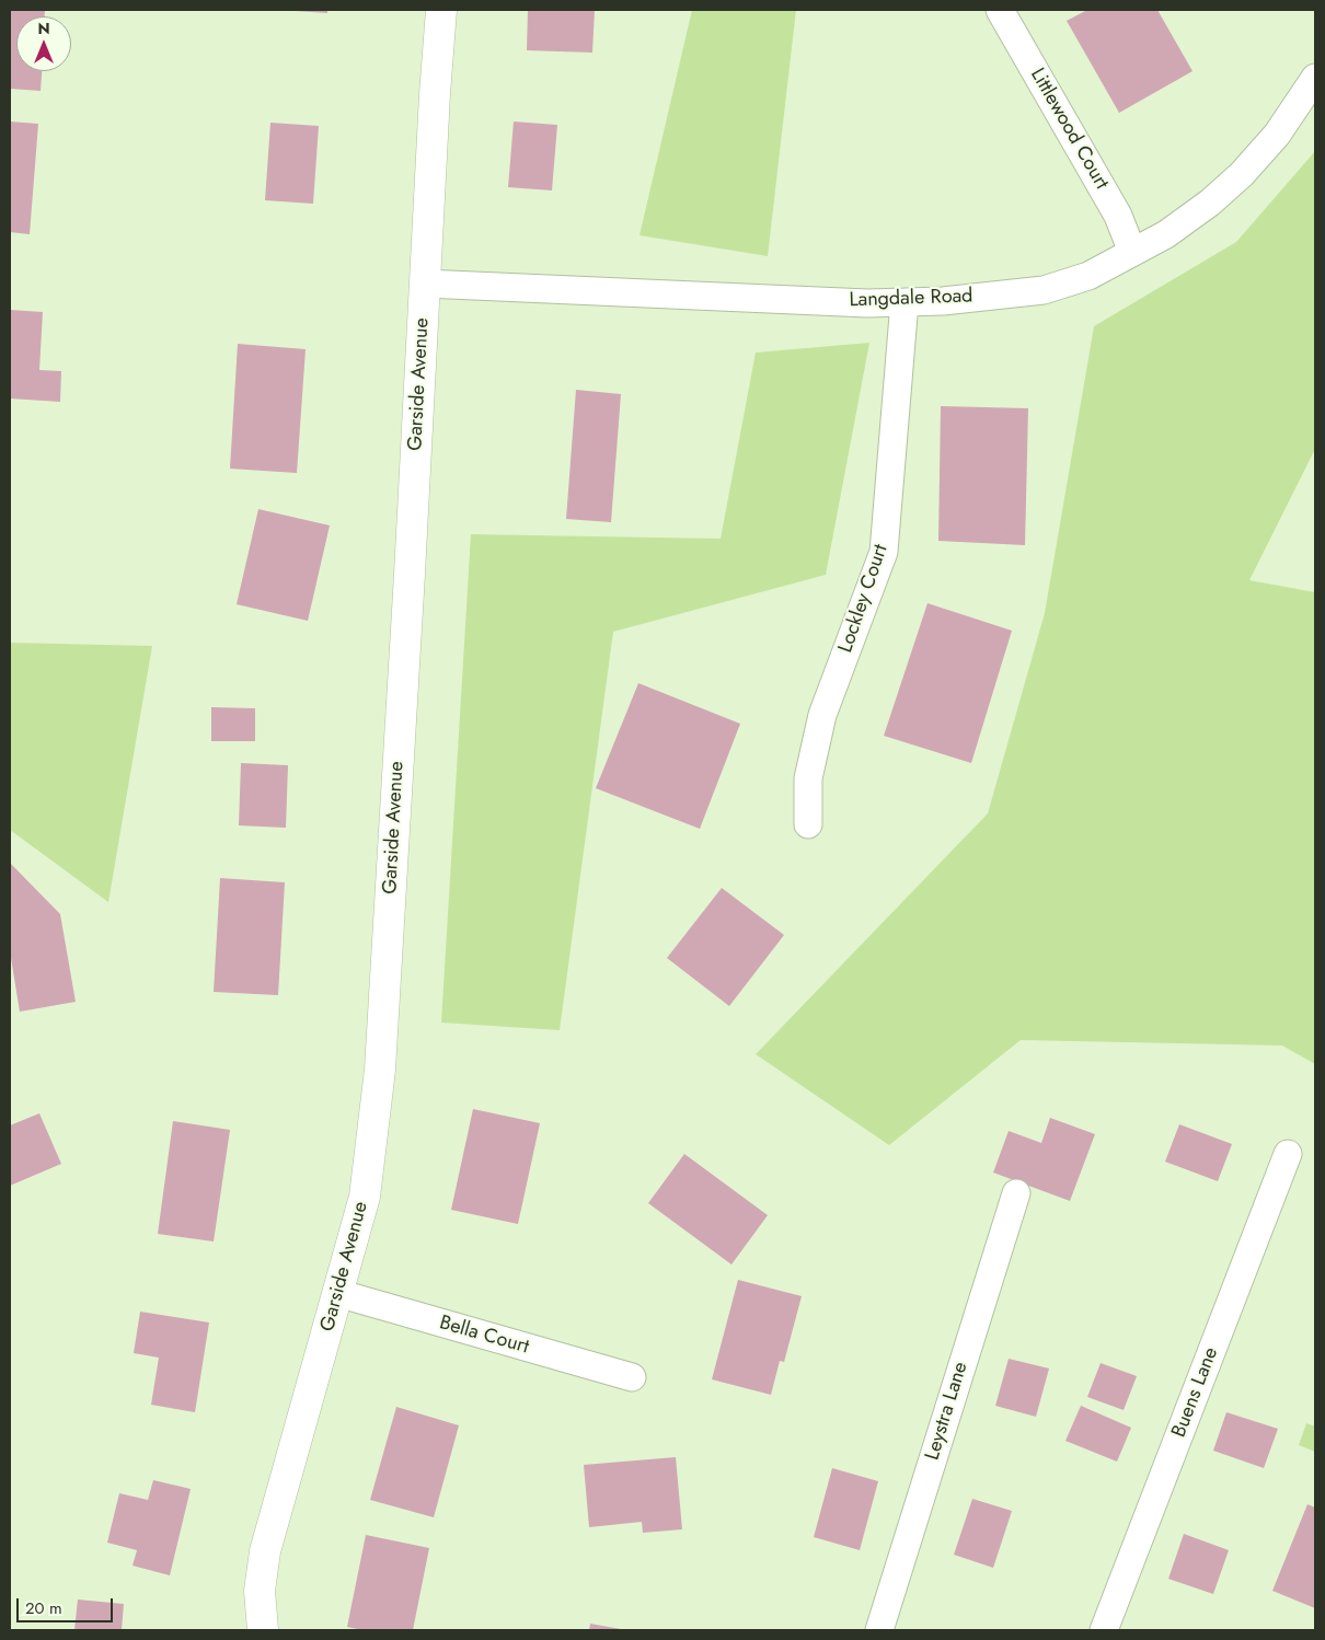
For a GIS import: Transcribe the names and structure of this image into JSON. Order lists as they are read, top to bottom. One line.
{"streets":{"street":["Littlewood Court","Langdale Road","Garside Avenue","Lockley Court","Bella Court","Buens Lane","Leystra Lane"]},"crossings":[["Littlewood Court","Langdale Road"],["Langdale Road","Garside Avenue"],["Langdale Road","Lockley Court"],["Garside Avenue","Bella Court"]],"scale_bar":"20 m","north":"top"}
